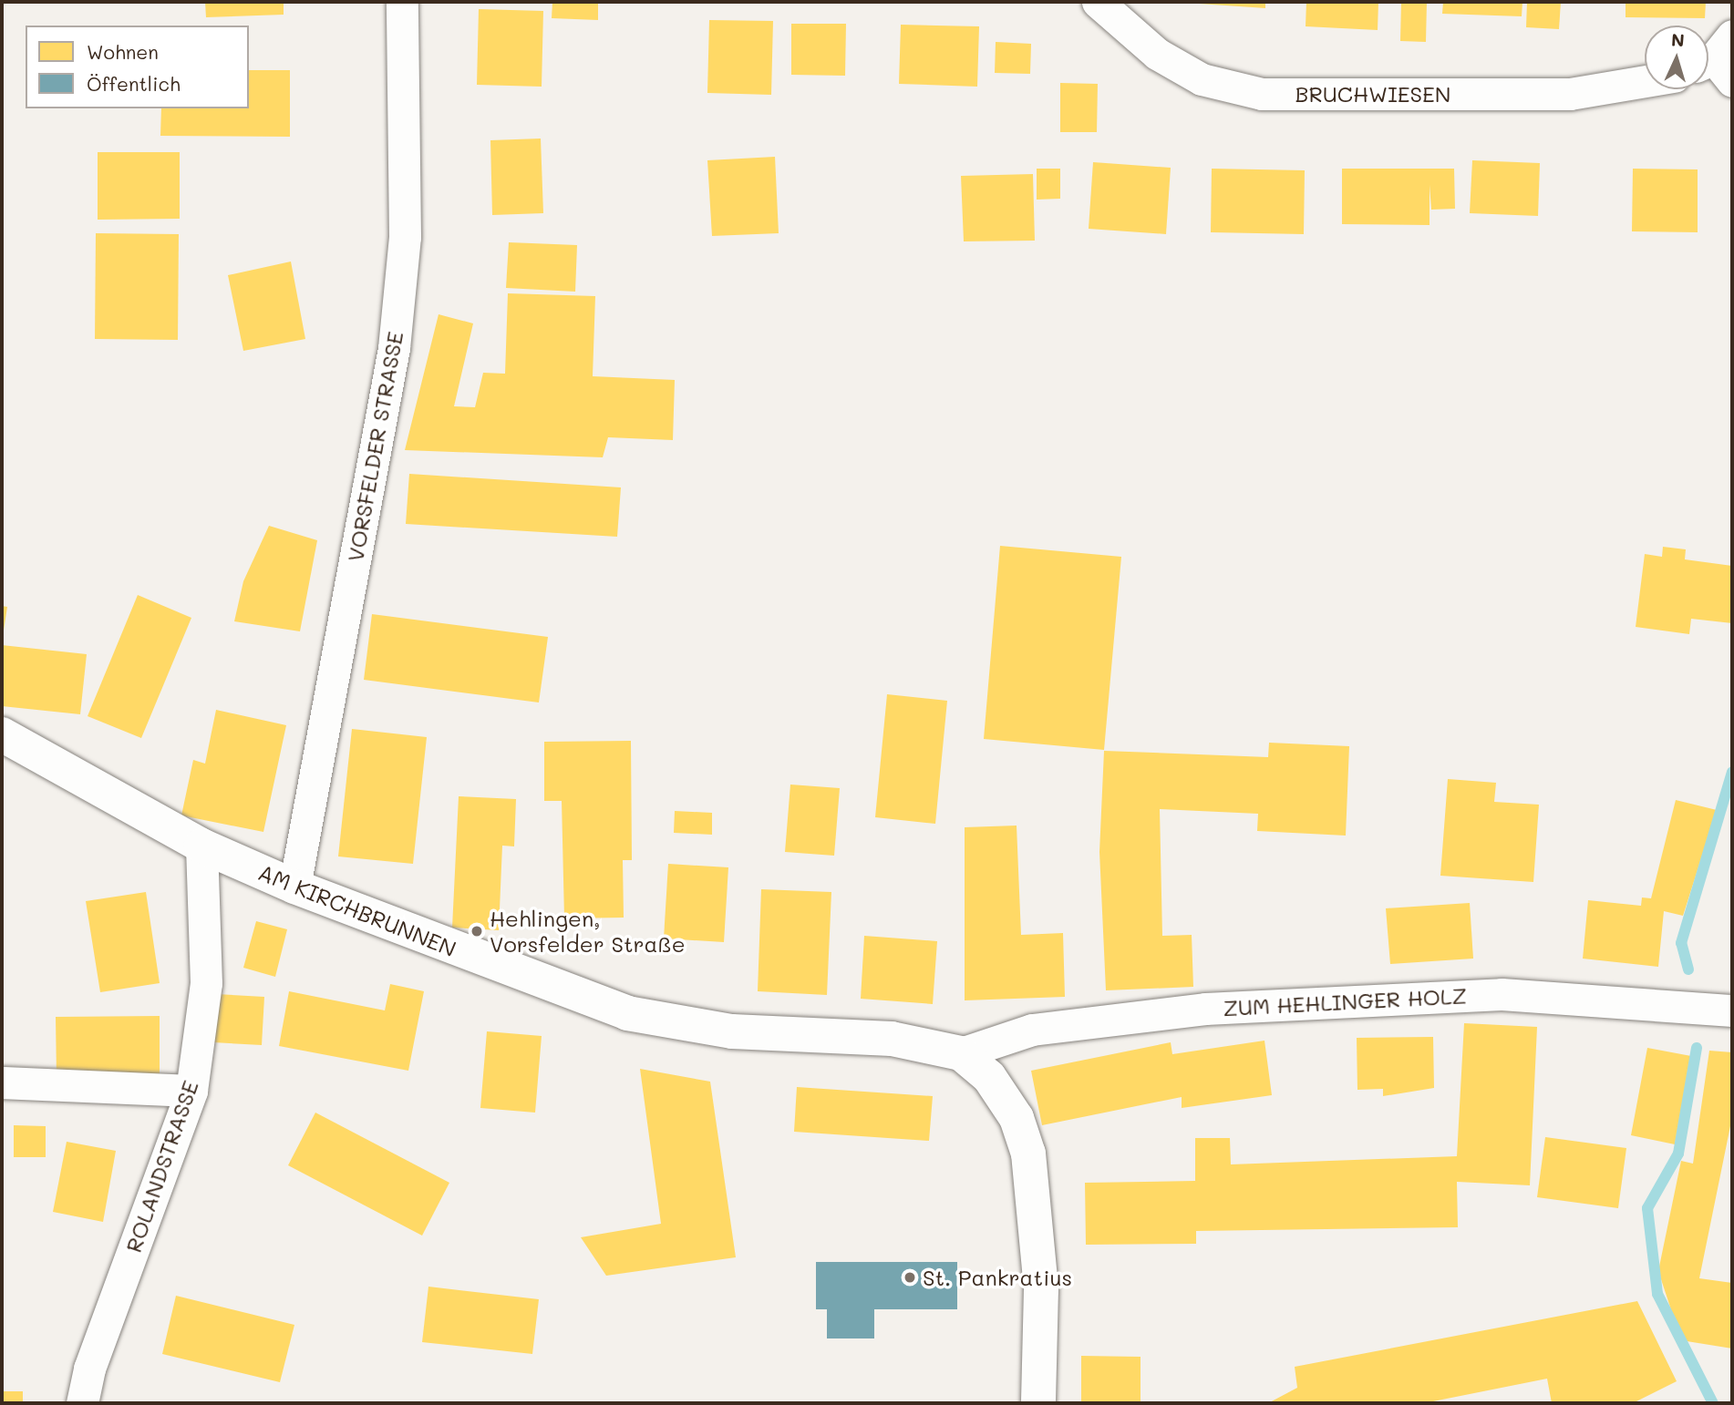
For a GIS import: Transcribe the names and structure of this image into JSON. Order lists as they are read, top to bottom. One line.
{"streets":{"main road":["AM KIRCHBRUNNEN"],"street":["BRUCHWIESEN","VORSFELDER STRASSE","ZUM HEHLINGER HOLZ","ROLANDSTRASSE"]},"crossings":[["VORSFELDER STRASSE","AM KIRCHBRUNNEN"],["AM KIRCHBRUNNEN","ZUM HEHLINGER HOLZ"],["AM KIRCHBRUNNEN","ROLANDSTRASSE"]],"places":["Hehlingen, Vorsfelder Straße","St. Pankratius"],"legend":["Wohnen","Öffentlich"],"north":"top"}
